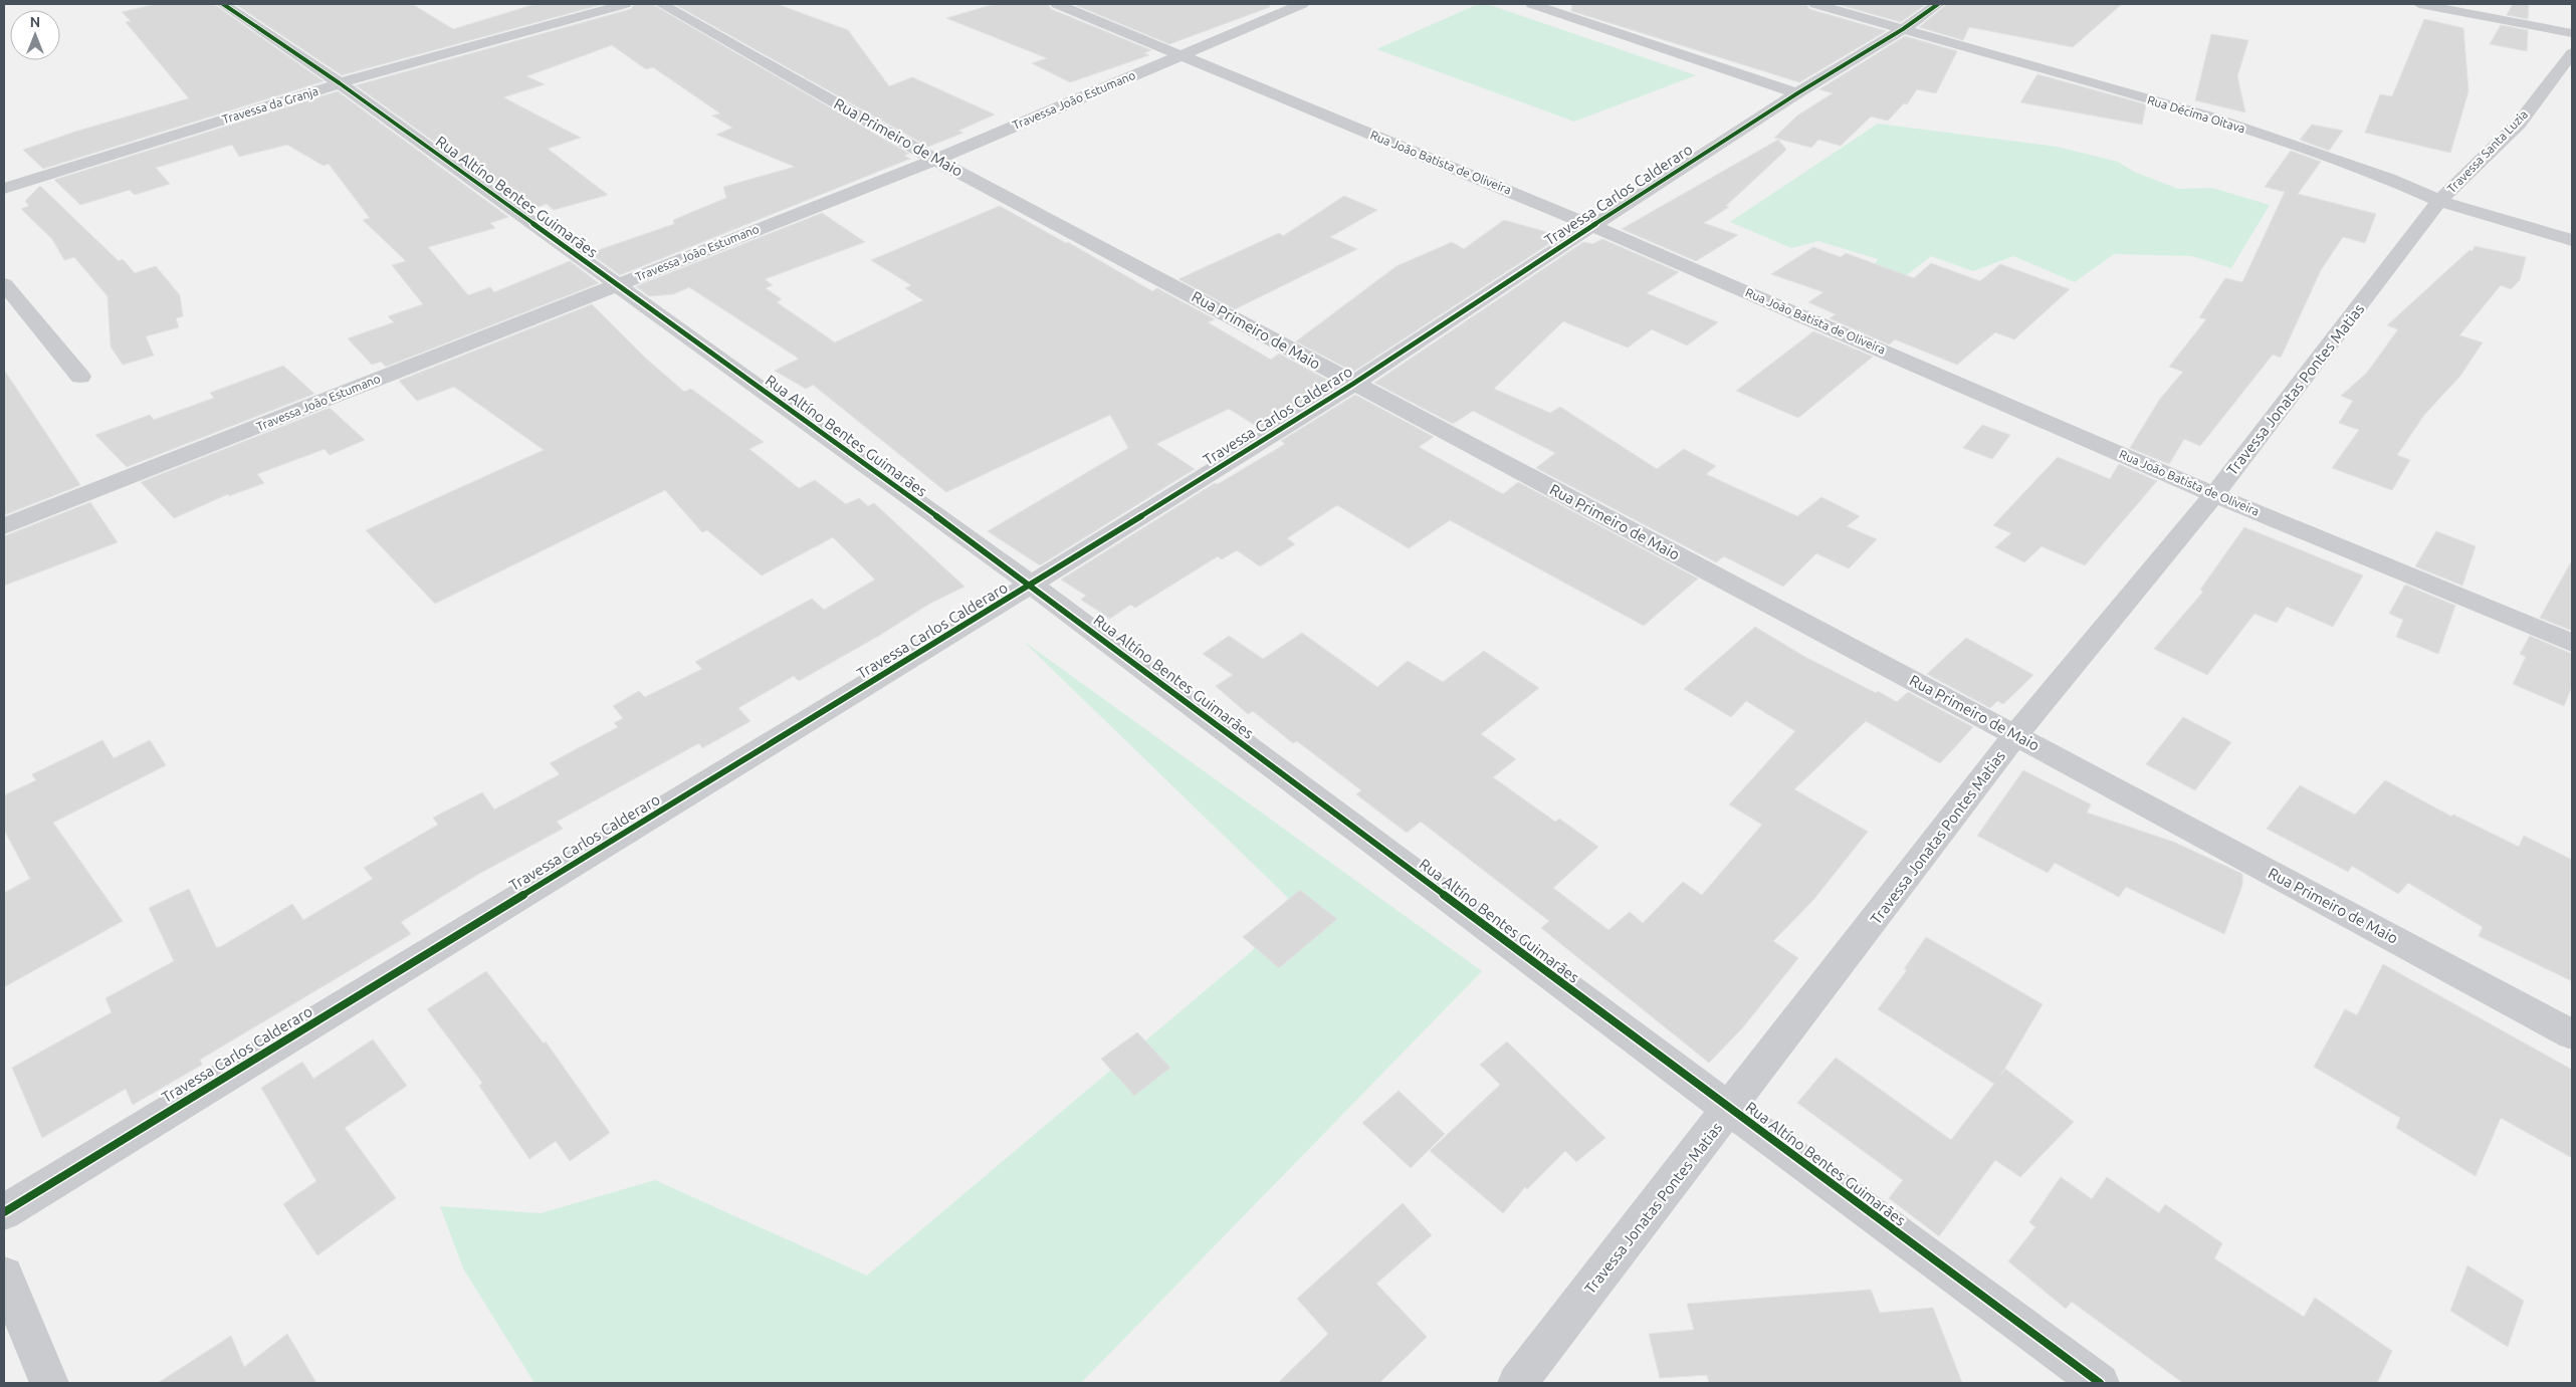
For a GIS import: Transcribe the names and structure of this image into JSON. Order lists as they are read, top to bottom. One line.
{"streets":{"street":["Travessa João Estumano","Travessa da Granja","Rua Décima Oitava","Rua Primeiro de Maio","Travessa Santa Luzia","Rua João Batista de Oliveira","Travessa Carlos Calderaro","Rua Altíno Bentes Guimarães","Travessa Jonatas Pontes Matias"]},"crossings":[["Travessa João Estumano","Rua Primeiro de Maio"],["Travessa João Estumano","Rua João Batista de Oliveira"],["Travessa João Estumano","Rua Altíno Bentes Guimarães"],["Travessa da Granja","Rua Altíno Bentes Guimarães"],["Rua Décima Oitava","Travessa Santa Luzia"],["Rua Décima Oitava","Travessa Carlos Calderaro"],["Rua Décima Oitava","Travessa Jonatas Pontes Matias"],["Rua Primeiro de Maio","Travessa Carlos Calderaro"],["Rua Primeiro de Maio","Travessa Jonatas Pontes Matias"],["Travessa Santa Luzia","Travessa Jonatas Pontes Matias"],["Rua João Batista de Oliveira","Travessa Carlos Calderaro"],["Rua João Batista de Oliveira","Travessa Jonatas Pontes Matias"],["Travessa Carlos Calderaro","Rua Altíno Bentes Guimarães"],["Rua Altíno Bentes Guimarães","Travessa Jonatas Pontes Matias"]],"north":"top"}
